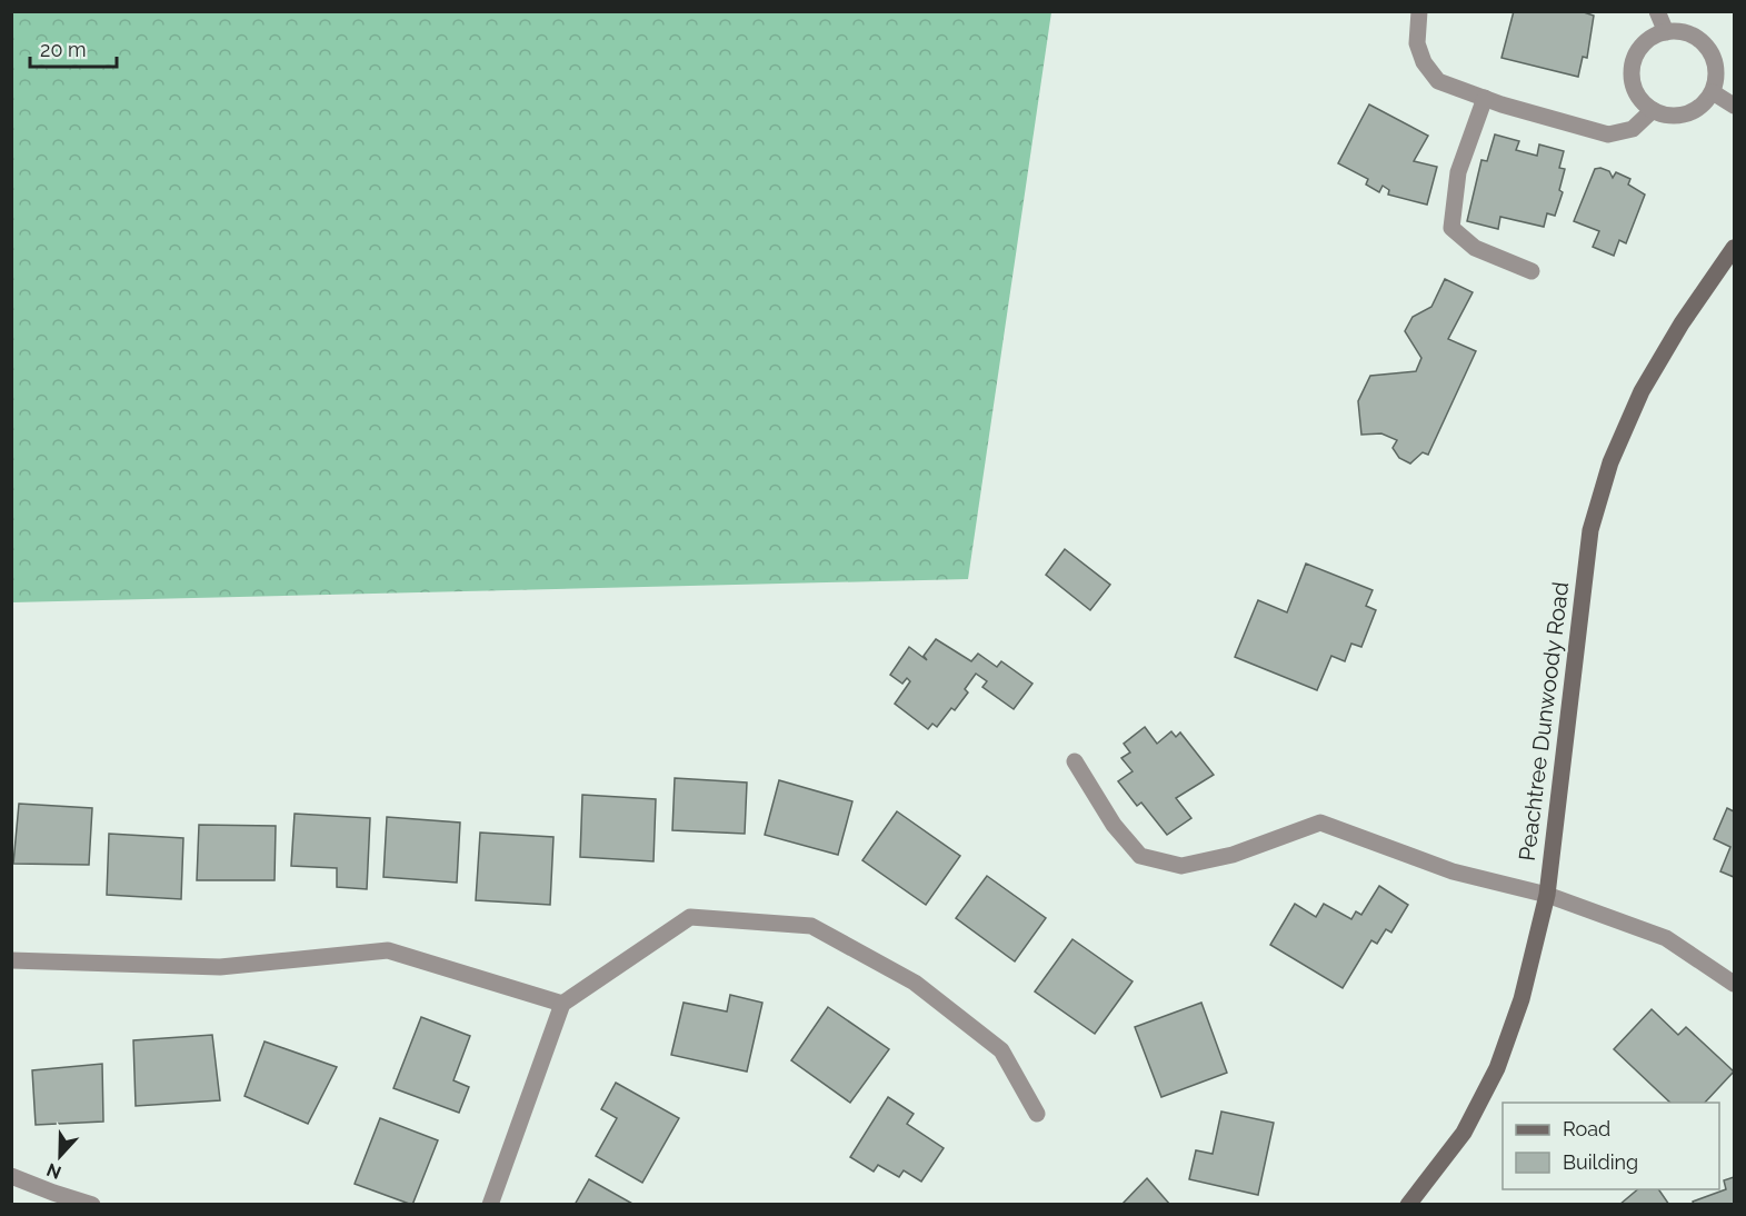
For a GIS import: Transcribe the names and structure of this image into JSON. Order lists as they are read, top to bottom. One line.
{"streets":{"main road":["Peachtree Dunwoody Road"]},"legend":["Road","Building"],"scale_bar":"20 m","north":"bottom"}
